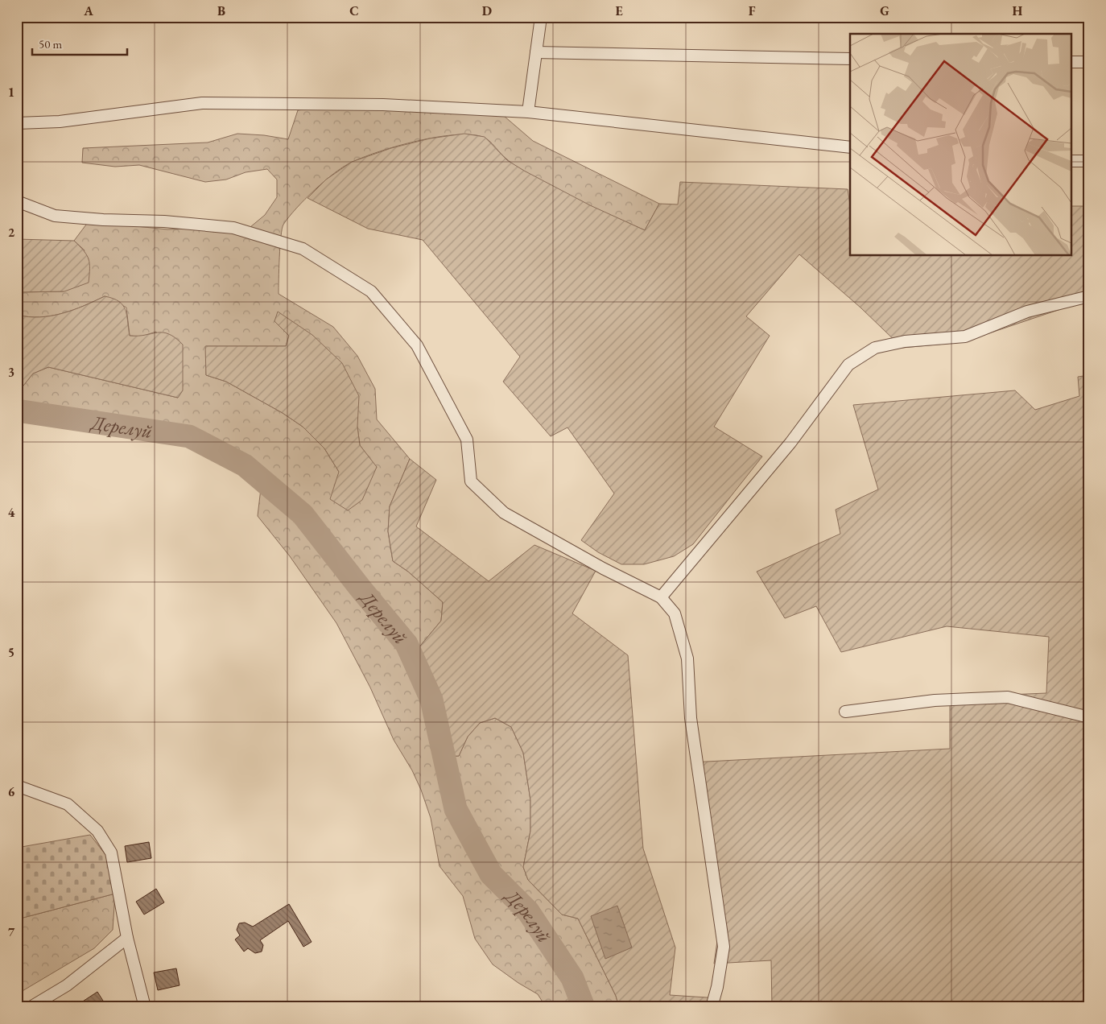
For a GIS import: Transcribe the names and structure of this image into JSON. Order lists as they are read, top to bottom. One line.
{"water":["Дерелуй"],"scale_bar":"50 m","grid":{"columns":["A","B","C","D","E","F","G","H"],"rows":["1","2","3","4","5","6","7"]}}
